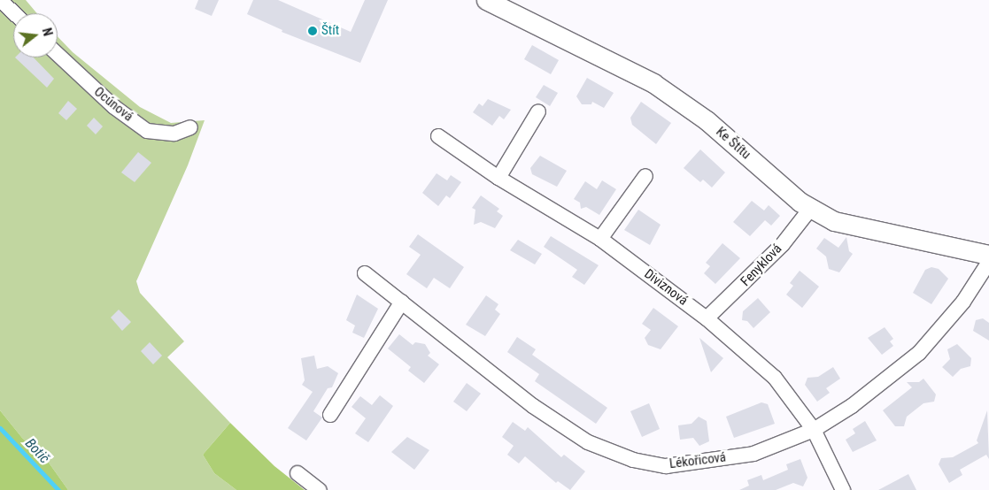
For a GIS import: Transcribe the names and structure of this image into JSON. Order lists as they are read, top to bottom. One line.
{"streets":{"street":["Ocúnová","Ke Štítu","Fenyklová","Diviznová","Lékořicová"]},"crossings":[["Ke Štítu","Fenyklová"],["Fenyklová","Diviznová"],["Diviznová","Lékořicová"]],"water":["Botič"],"places":["Štít"],"north":"right"}
